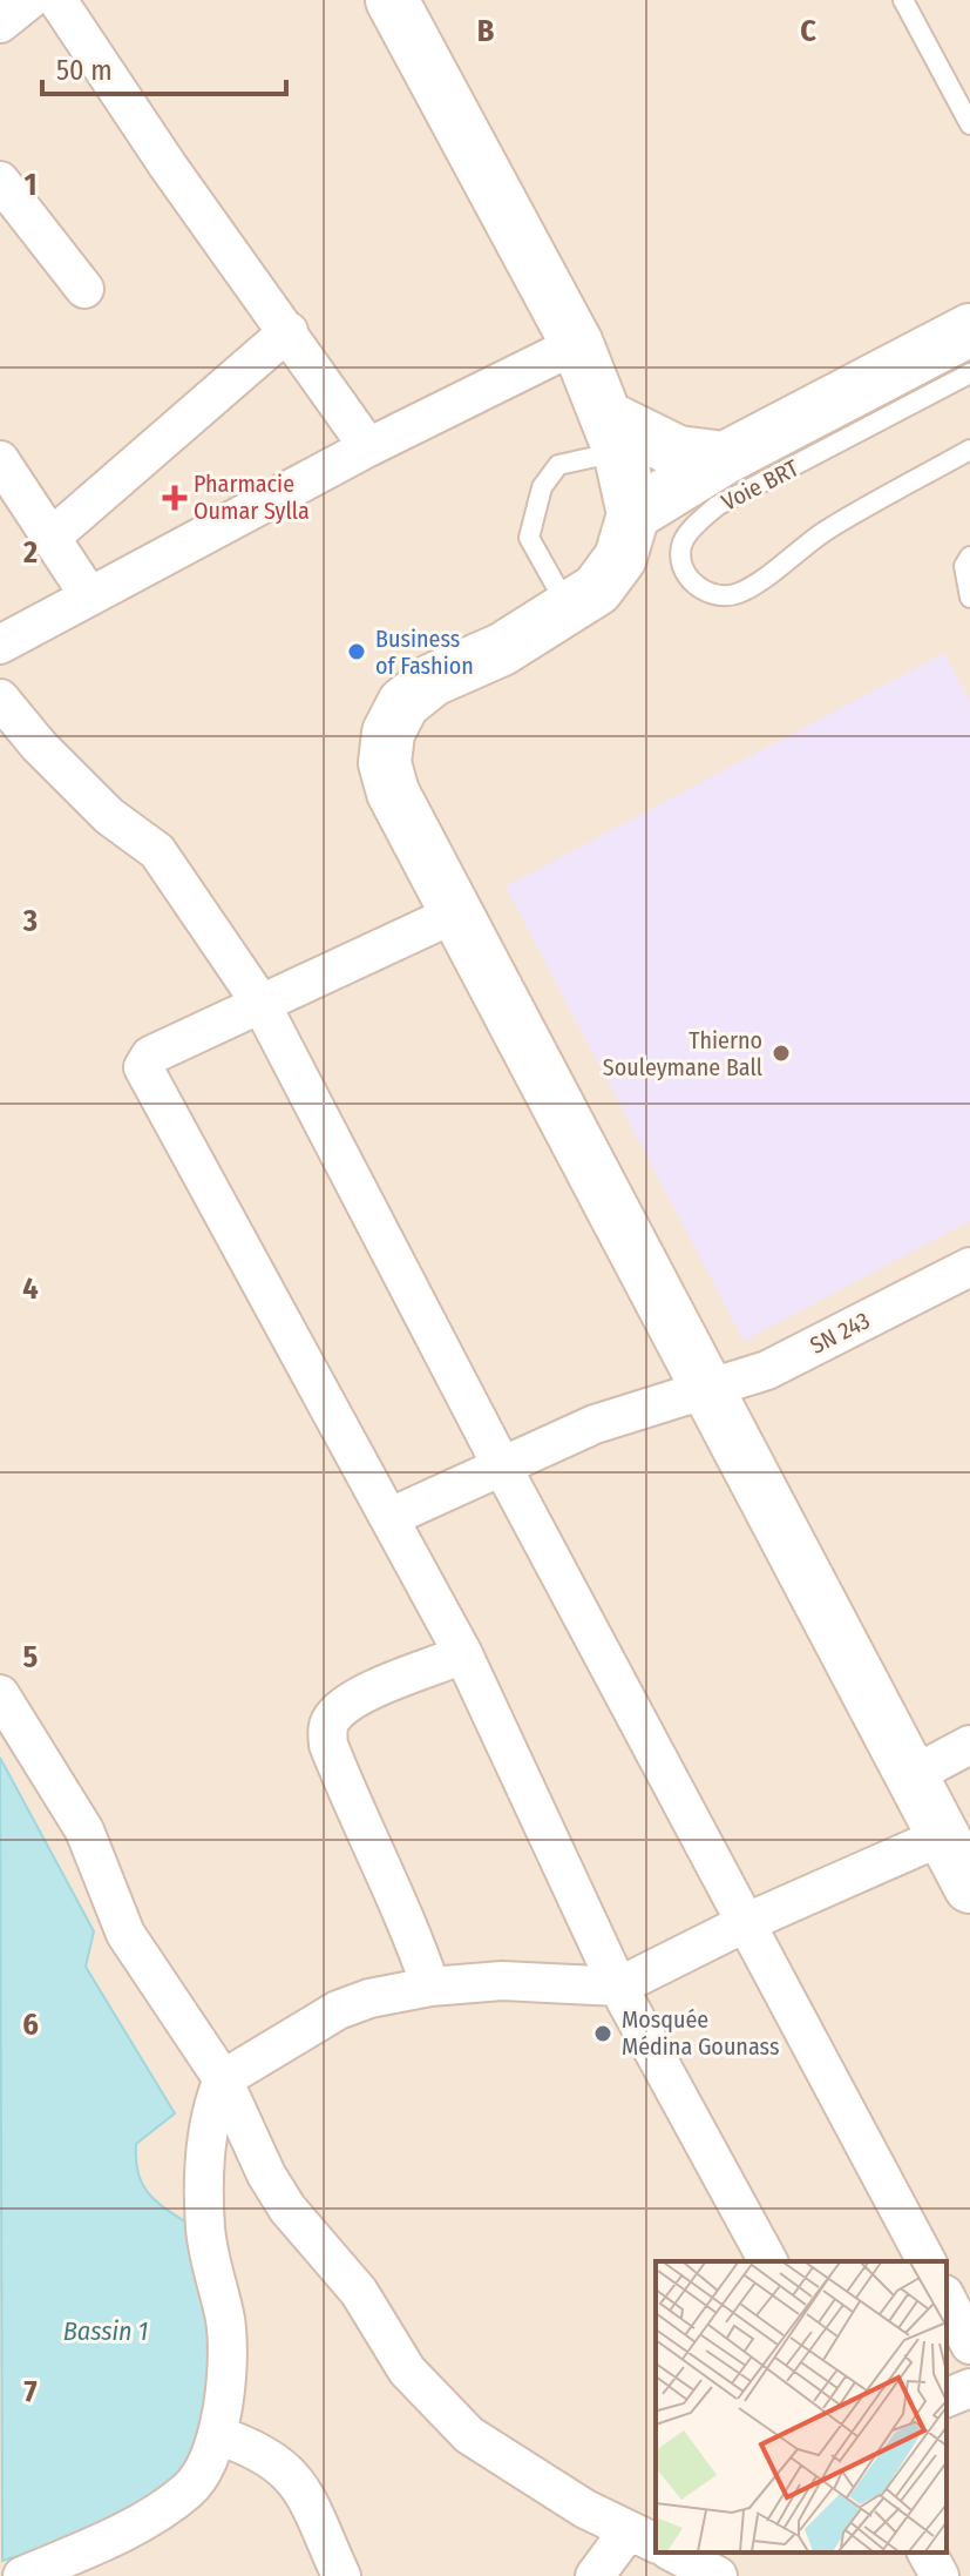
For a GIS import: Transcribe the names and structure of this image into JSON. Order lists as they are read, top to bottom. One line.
{"streets":{"street":["SN 243"],"lane":["Voie BRT"]},"water":["Bassin 1"],"places":{"health":["Pharmacie Oumar Sylla"],"other":["Business of Fashion","Thierno Souleymane Ball","Mosquée Médina Gounass"]},"scale_bar":"50 m","grid":{"columns":["B","C"],"rows":["1","2","3","4","5","6","7"]}}
